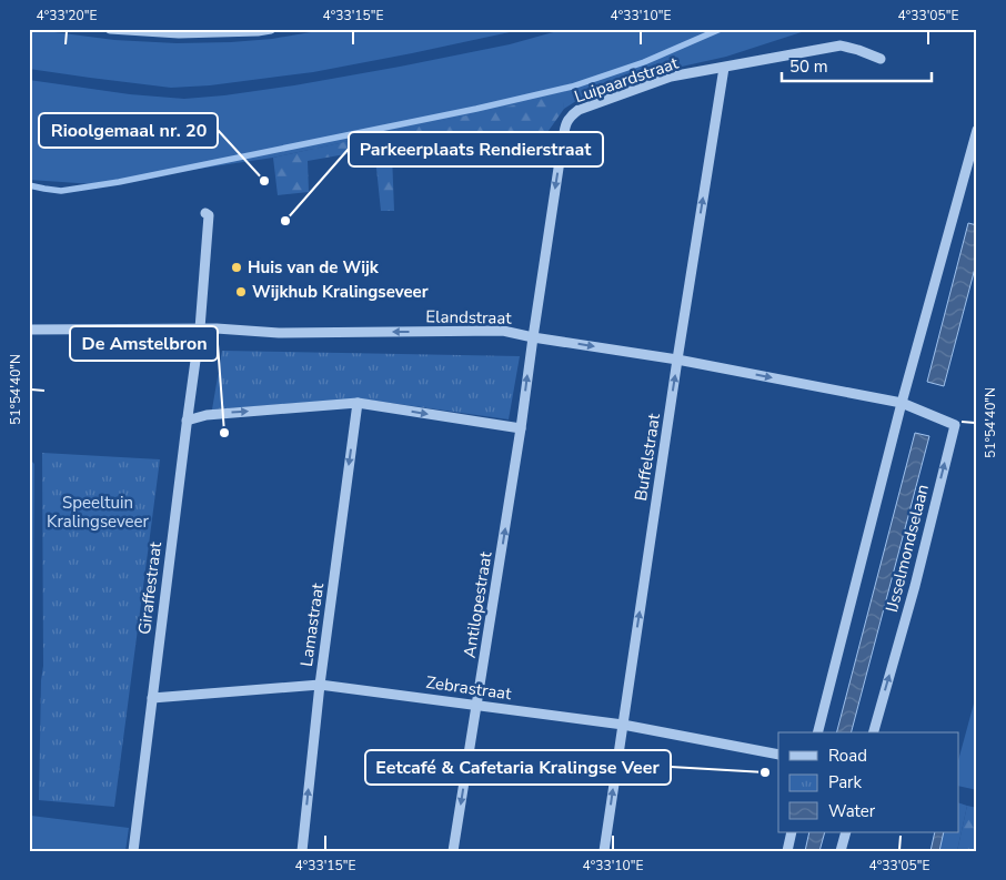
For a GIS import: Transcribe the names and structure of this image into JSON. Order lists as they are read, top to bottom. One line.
{"streets":{"street":["Luipaardstraat","Elandstraat","Buffelstraat","IJsselmondselaan","Giraffestraat","Antilopestraat","Lamastraat","Zebrastraat"]},"crossings":[["Luipaardstraat","Elandstraat"],["Luipaardstraat","Buffelstraat"],["Luipaardstraat","Antilopestraat"],["Elandstraat","Buffelstraat"],["Elandstraat","IJsselmondselaan"],["Elandstraat","Giraffestraat"],["Elandstraat","Antilopestraat"],["Buffelstraat","Zebrastraat"],["Giraffestraat","Zebrastraat"],["Antilopestraat","Zebrastraat"],["Lamastraat","Zebrastraat"]],"one_way":["Luipaardstraat","Buffelstraat"],"parks":["Speeltuin Kralingseveer"],"places":["Rioolgemaal nr. 20","Parkeerplaats Rendierstraat","Huis van de Wijk","Wijkhub Kralingseveer","De Amstelbron","Eetcafé & Cafetaria Kralingse Veer"],"legend":["Road","Park","Water"],"scale_bar":"50 m","coordinates":["4°33'20\"E","4°33'15\"E","4°33'10\"E","4°33'05\"E","51°54'40\"N"]}
